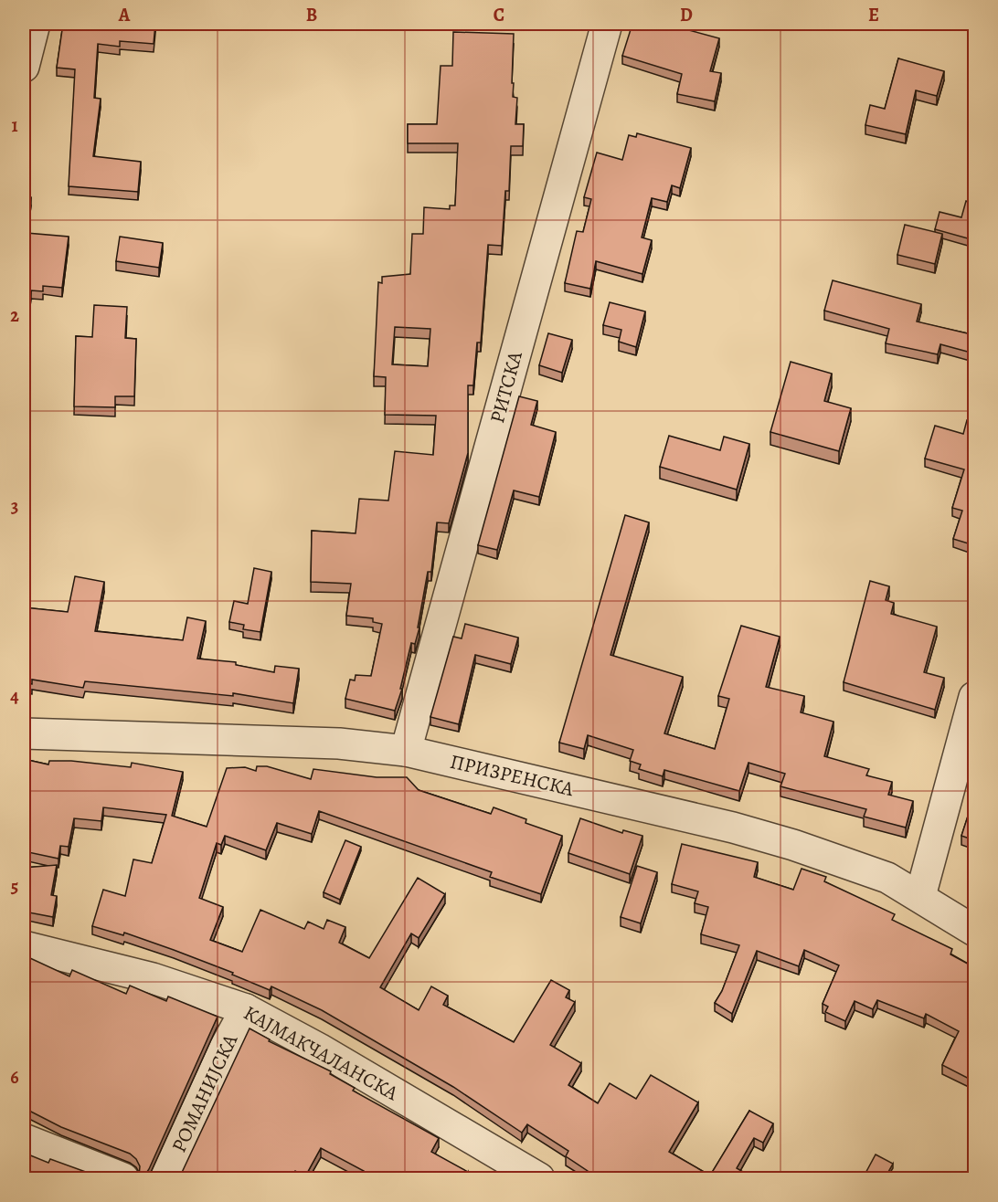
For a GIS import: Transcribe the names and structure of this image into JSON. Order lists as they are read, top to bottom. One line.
{"streets":{"street":["РИТСКА","ПРИЗРЕНСКА","КАЈМАКЧАЛАНСКА","РОМАНИЈСКА"]},"crossings":[["РИТСКА","ПРИЗРЕНСКА"],["КАЈМАКЧАЛАНСКА","РОМАНИЈСКА"]],"grid":{"columns":["A","B","C","D","E"],"rows":["1","2","3","4","5","6"]}}
